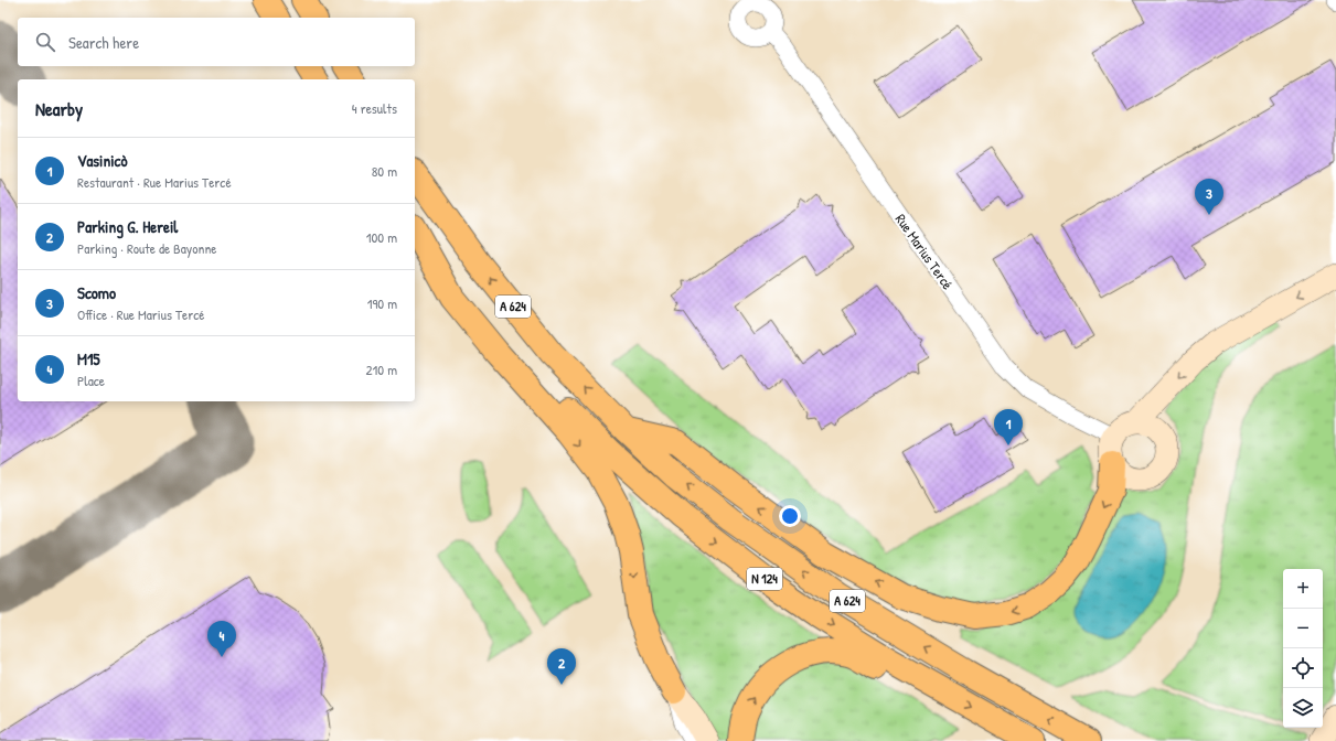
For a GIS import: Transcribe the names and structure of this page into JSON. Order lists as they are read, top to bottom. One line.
{"streets":{"highway":["A 624","N 124"],"street":["Rue Marius Tercé"]},"crossings":[["A 624","N 124"]],"page":{"search":"Search here","heading":["Nearby","4 results"],"list":[{"mark":"1","name":"Vasinicò","note":"Restaurant · Rue Marius Tercé","value":"80 m"},{"mark":"2","name":"Parking G. Hereil","note":"Parking · Route de Bayonne","value":"100 m"},{"mark":"3","name":"Scomo","note":"Office · Rue Marius Tercé","value":"190 m"},{"mark":"4","name":"M15","note":"Place","value":"210 m"}],"pins":["3","1","4","2"],"map_buttons":["+","−"]}}
